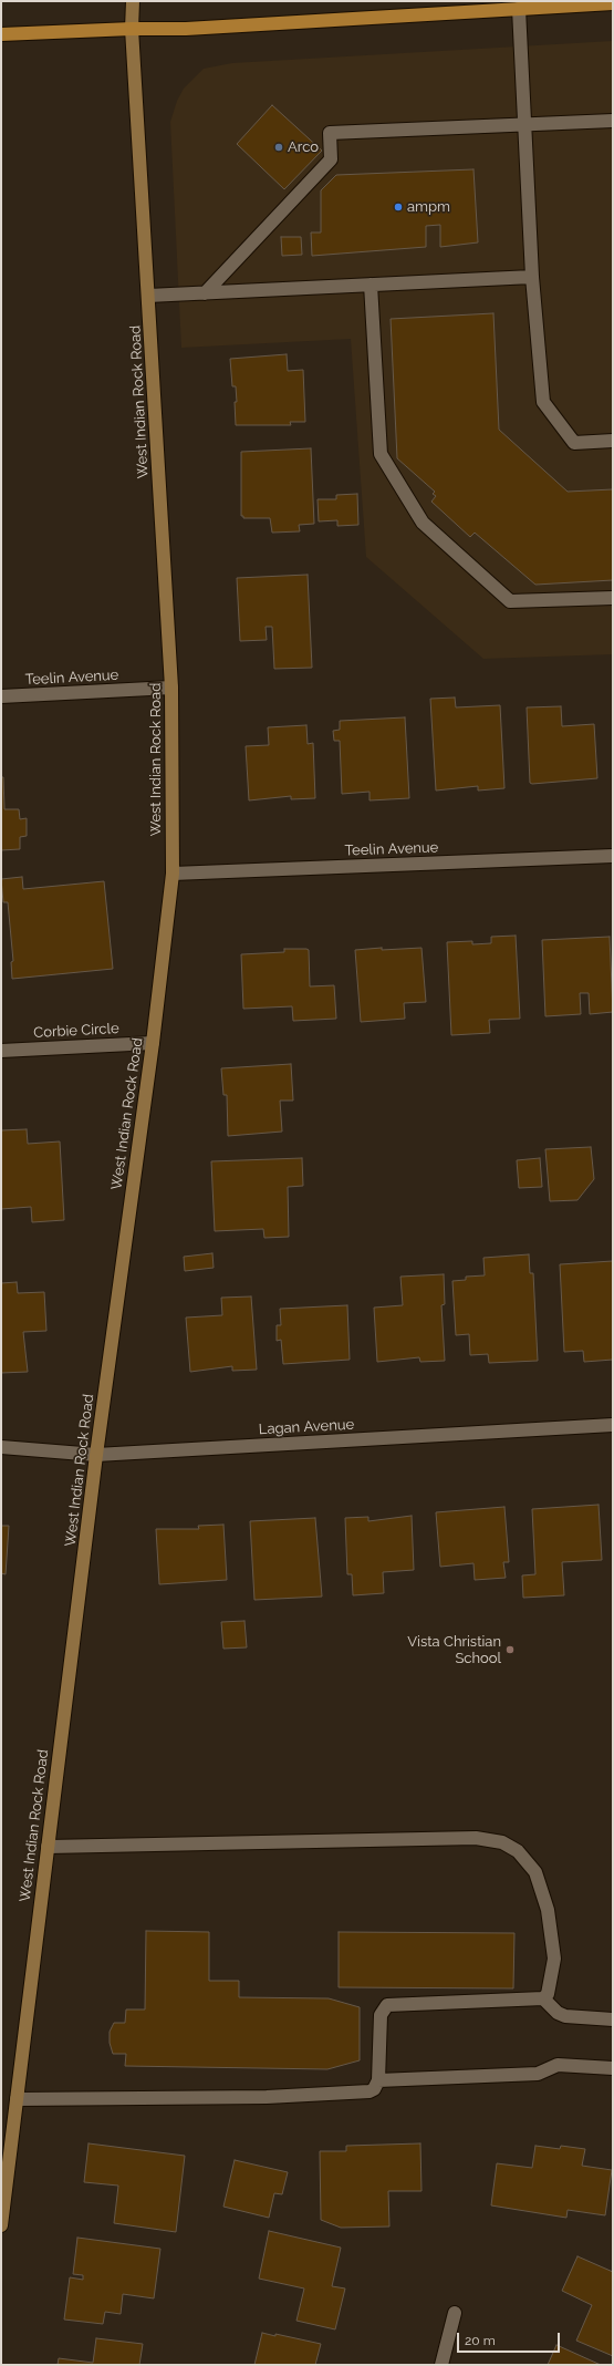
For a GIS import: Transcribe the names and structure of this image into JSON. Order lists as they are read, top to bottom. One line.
{"streets":{"street":["West Indian Rock Road","Teelin Avenue","Corbie Circle","Lagan Avenue"]},"crossings":[["West Indian Rock Road","Teelin Avenue"],["West Indian Rock Road","Corbie Circle"],["West Indian Rock Road","Lagan Avenue"]],"places":["Arco","ampm","Vista Christian School"],"scale_bar":"20 m"}
